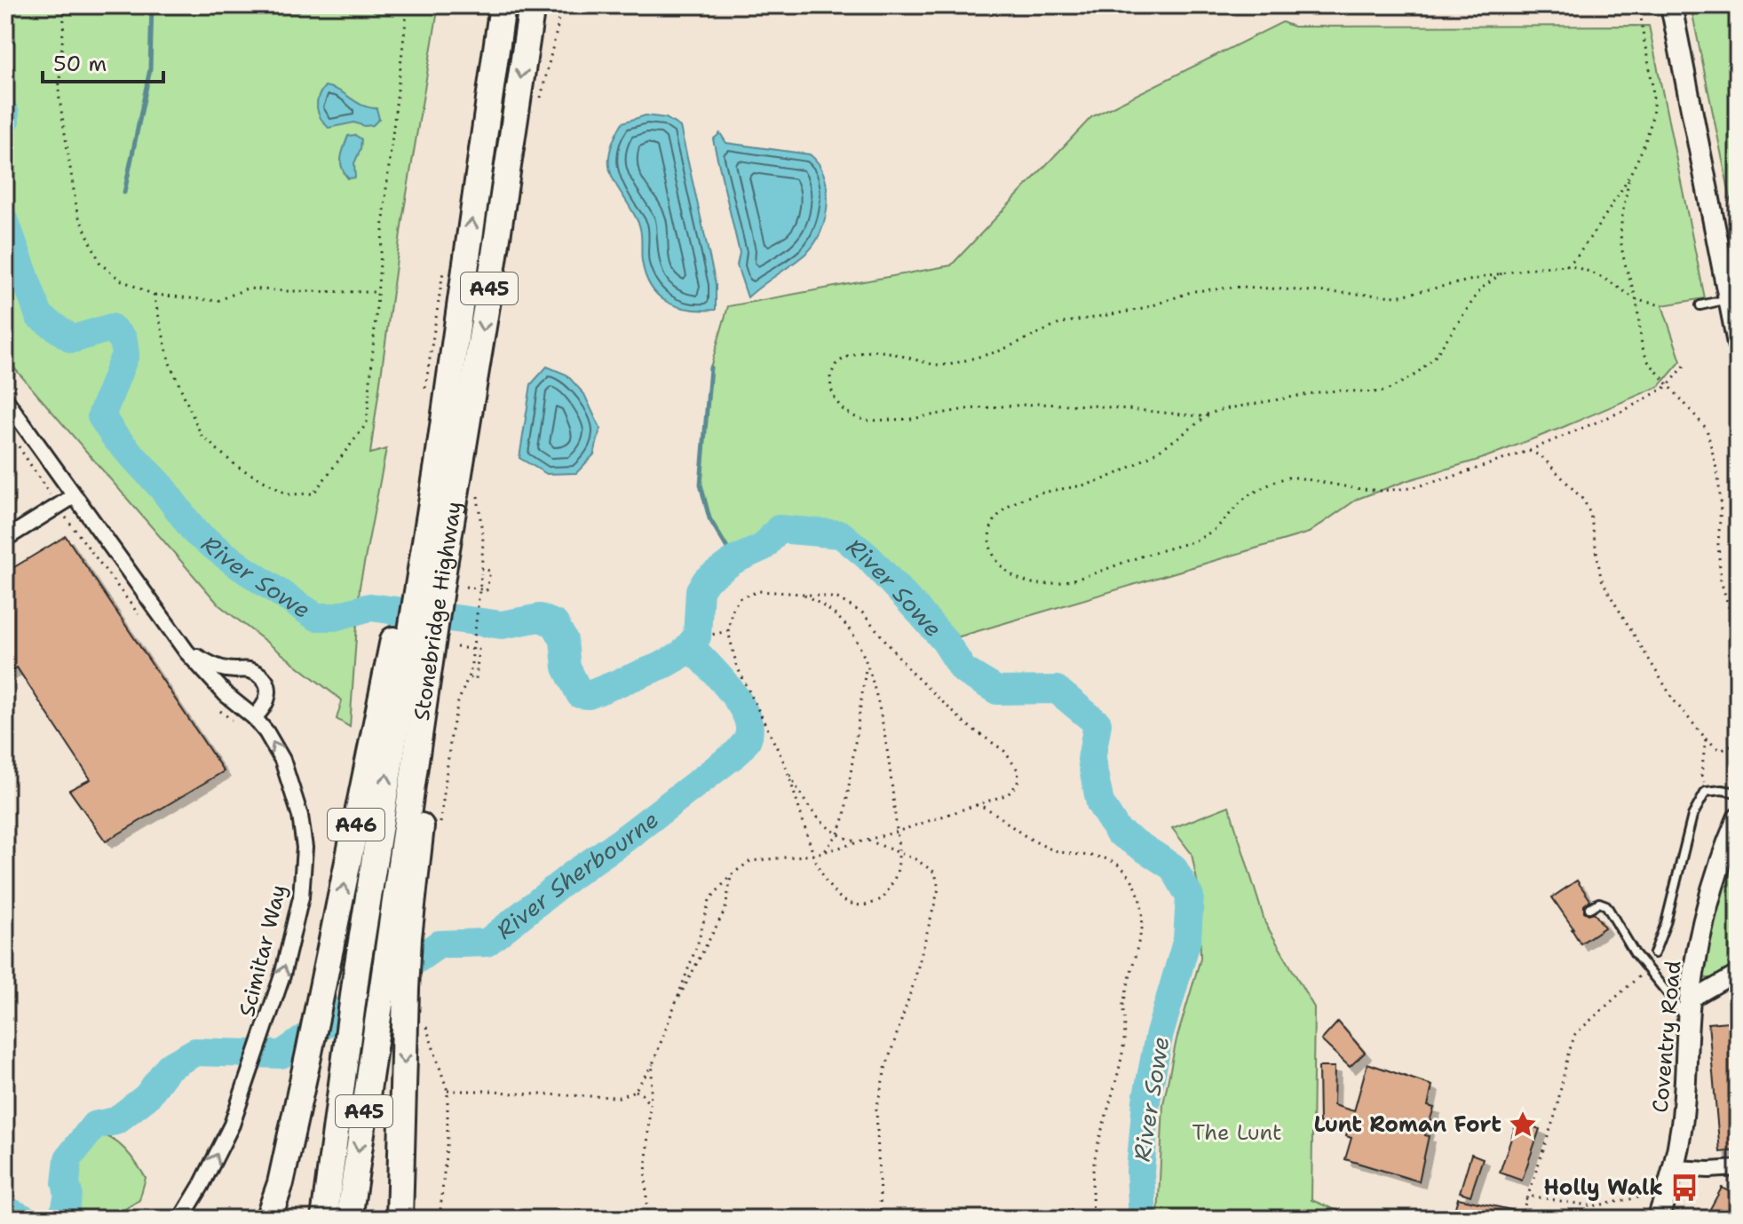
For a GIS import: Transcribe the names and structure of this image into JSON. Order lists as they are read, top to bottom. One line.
{"streets":{"highway":["A45","Stonebridge Highway","A46"],"street":["Scimitar Way","Coventry Road"]},"crossings":[["Stonebridge Highway","A46"]],"one_way":["Scimitar Way"],"water":["River Sowe","River Sherbourne"],"parks":["The Lunt"],"places":{"place":["Lunt Roman Fort"],"bus stop":["Holly Walk"]},"scale_bar":"50 m"}
